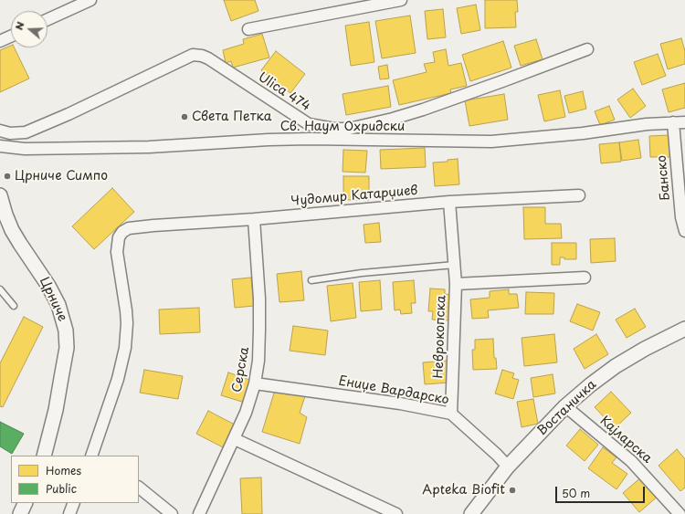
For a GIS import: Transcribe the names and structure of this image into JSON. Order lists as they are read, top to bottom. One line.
{"streets":{"street":["Ulica 474","Св. Наум Охридски","Банско","Чудомир Катарџиев","Црниче","Неврокопска","Серска","Ениџе Вардарско","Востаничка","Кајларска"]},"crossings":[["Св. Наум Охридски","Банско"],["Чудомир Катарџиев","Неврокопска"],["Чудомир Катарџиев","Серска"],["Неврокопска","Ениџе Вардарско"],["Серска","Ениџе Вардарско"],["Ениџе Вардарско","Востаничка"],["Востаничка","Кајларска"]],"places":["Света Петка","Црниче Симпо","Apteka Biofit"],"legend":["Homes","Public"],"scale_bar":"50 m","north":"left"}
